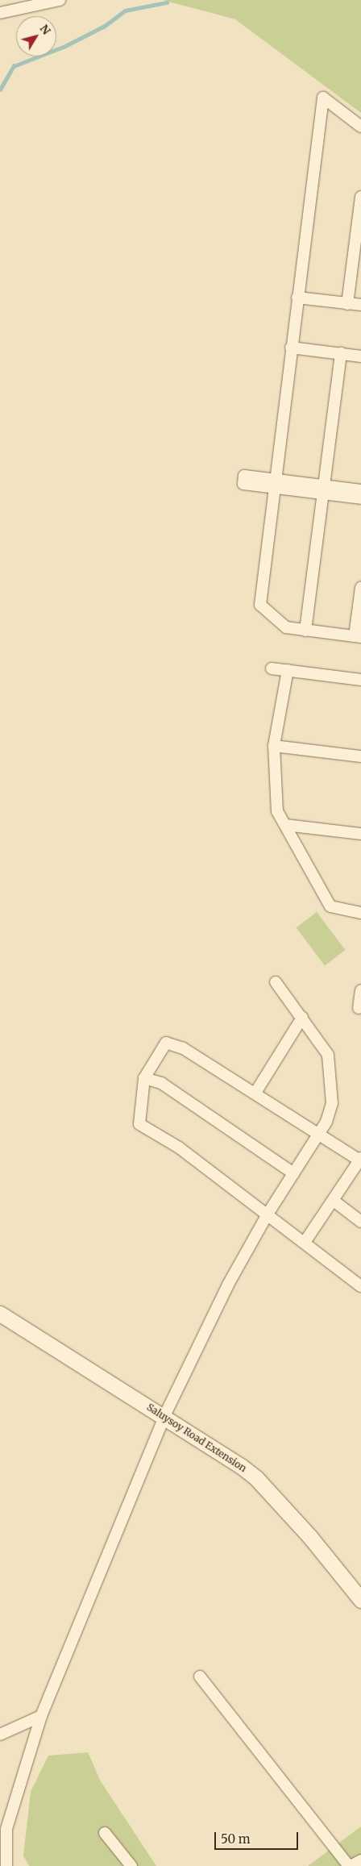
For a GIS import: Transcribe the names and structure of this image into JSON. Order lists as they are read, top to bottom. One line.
{"streets":{"main road":["Saluysoy Road Extension"]},"scale_bar":"50 m","north":"top right"}
